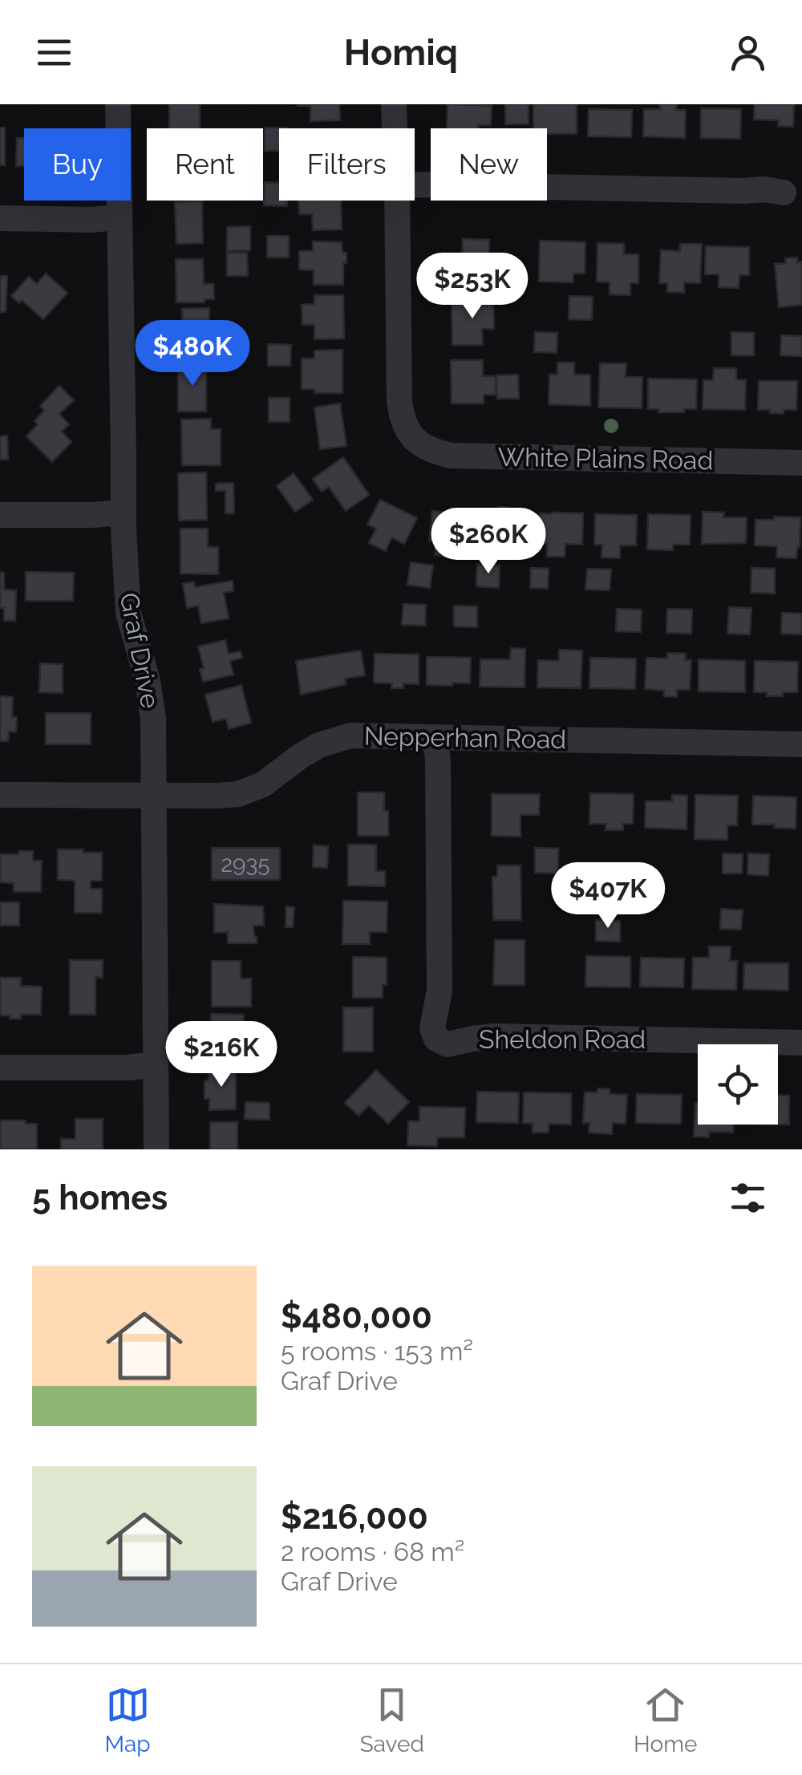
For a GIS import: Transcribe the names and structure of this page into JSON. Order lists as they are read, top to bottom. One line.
{"streets":{"street":["White Plains Road","Graf Drive","Nepperhan Road","Sheldon Road"]},"crossings":[["Graf Drive","Nepperhan Road"],["Nepperhan Road","Sheldon Road"]],"house_numbers":["2935"],"page":{"header":"Homiq","chip":["Buy","Rent","Filters","New"],"price":["$253K","$480K","$260K","$407K","$216K"],"heading":"5 homes","list":[{"name":"$480,000","note":"5 rooms · 153 m² · Graf Drive"},{"name":"$216,000","note":"2 rooms · 68 m² · Graf Drive"}],"tabs":["Map","Saved","Home"]}}
